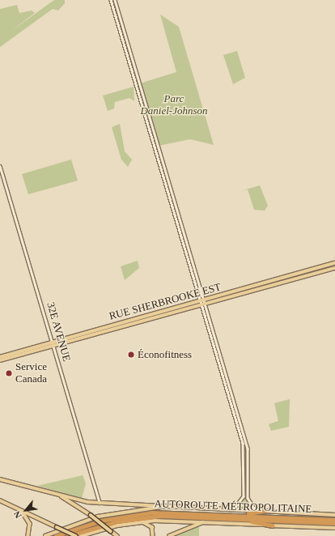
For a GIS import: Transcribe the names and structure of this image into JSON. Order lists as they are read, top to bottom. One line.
{"streets":{"highway":["AUTOROUTE MÉTROPOLITAINE"],"main road":["RUE SHERBROOKE EST"],"street":["32E AVENUE"]},"crossings":[["RUE SHERBROOKE EST","32E AVENUE"]],"parks":["Parc Daniel-Johnson"],"places":["Éconofitness","Service Canada"],"north":"bottom left"}
